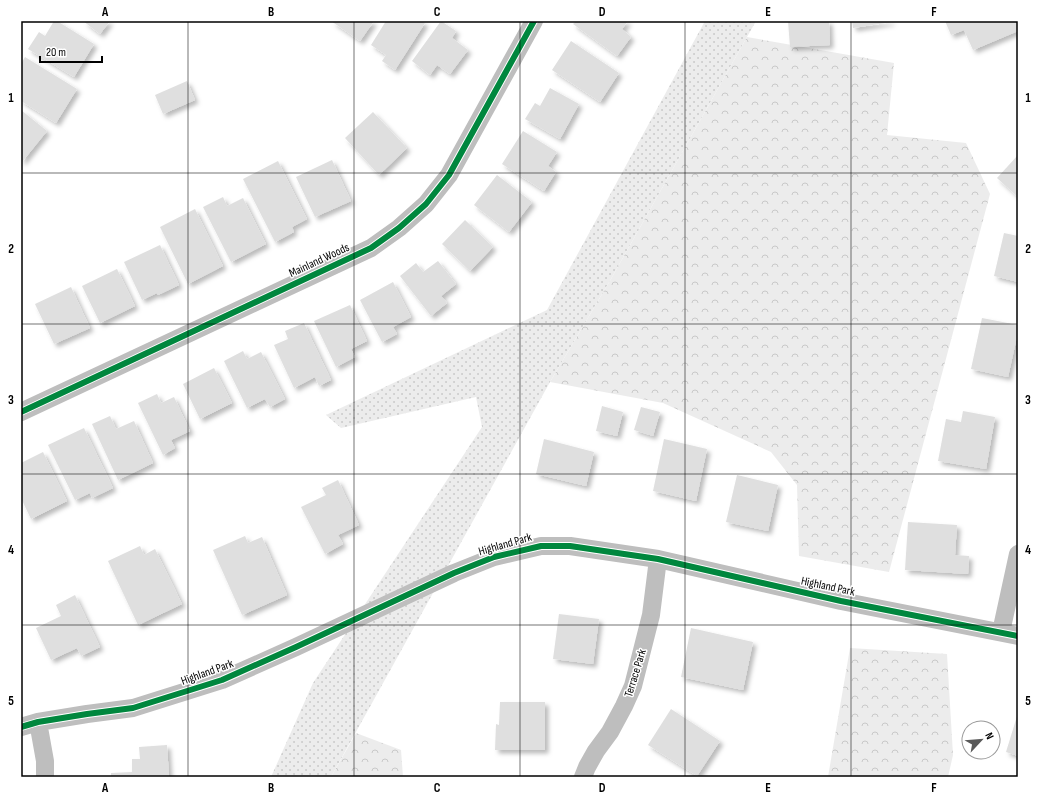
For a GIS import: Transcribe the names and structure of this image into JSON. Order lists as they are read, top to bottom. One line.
{"streets":{"street":["Mainland Woods","Highland Park","Terrace Park"]},"crossings":[["Highland Park","Terrace Park"]],"scale_bar":"20 m","north":"top right","grid":{"columns":["A","B","C","D","E","F"],"rows":["1","2","3","4","5"]}}
